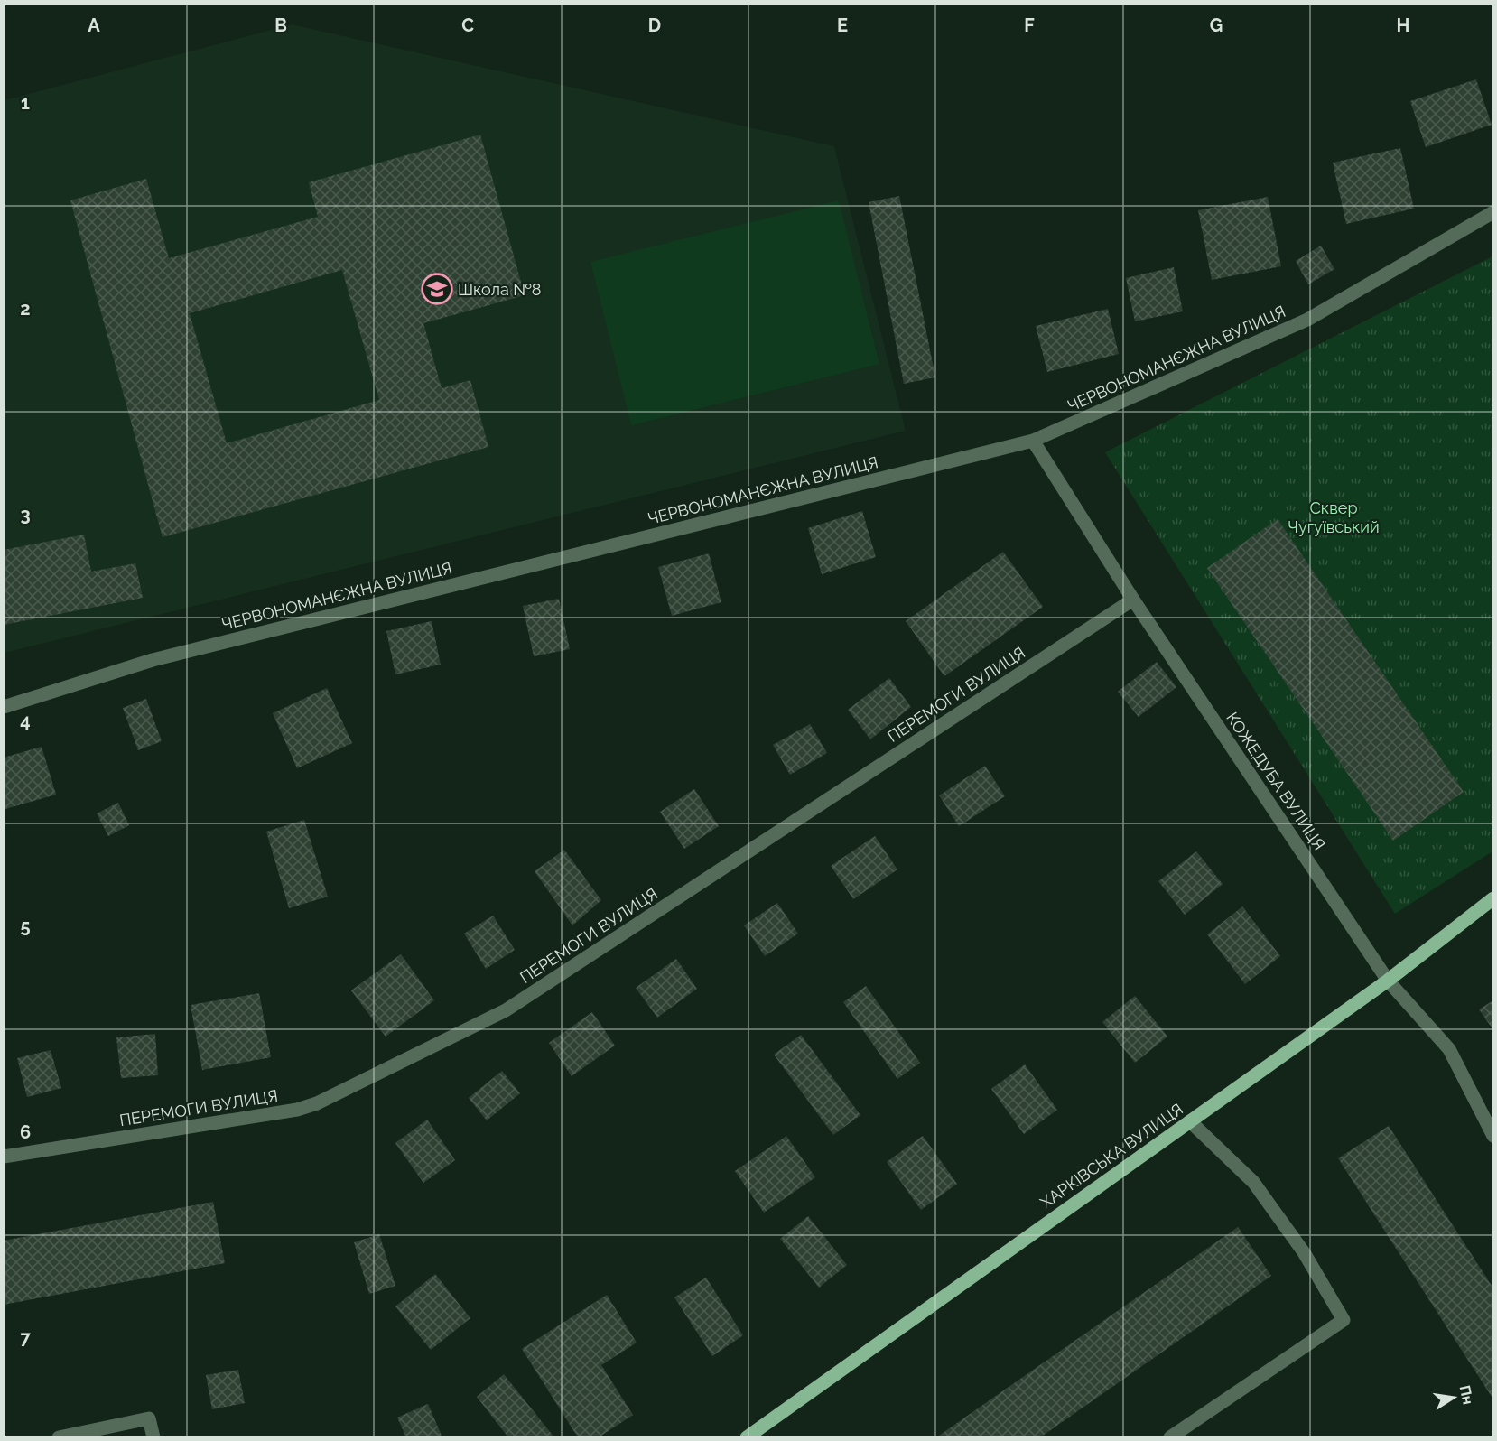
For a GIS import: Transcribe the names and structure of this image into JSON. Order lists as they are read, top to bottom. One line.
{"streets":{"main road":["ХАРКІВСЬКА ВУЛИЦЯ"],"street":["ЧЕРВОНОМАНЄЖНА ВУЛИЦЯ","ПЕРЕМОГИ ВУЛИЦЯ","КОЖЕДУБА ВУЛИЦЯ"]},"crossings":[["ЧЕРВОНОМАНЄЖНА ВУЛИЦЯ","КОЖЕДУБА ВУЛИЦЯ"],["ПЕРЕМОГИ ВУЛИЦЯ","КОЖЕДУБА ВУЛИЦЯ"],["КОЖЕДУБА ВУЛИЦЯ","ХАРКІВСЬКА ВУЛИЦЯ"]],"parks":["Сквер Чугуївський"],"places":{"school or university":["Школа №8"]},"north":"right","grid":{"columns":["A","B","C","D","E","F","G","H"],"rows":["1","2","3","4","5","6","7"]}}
